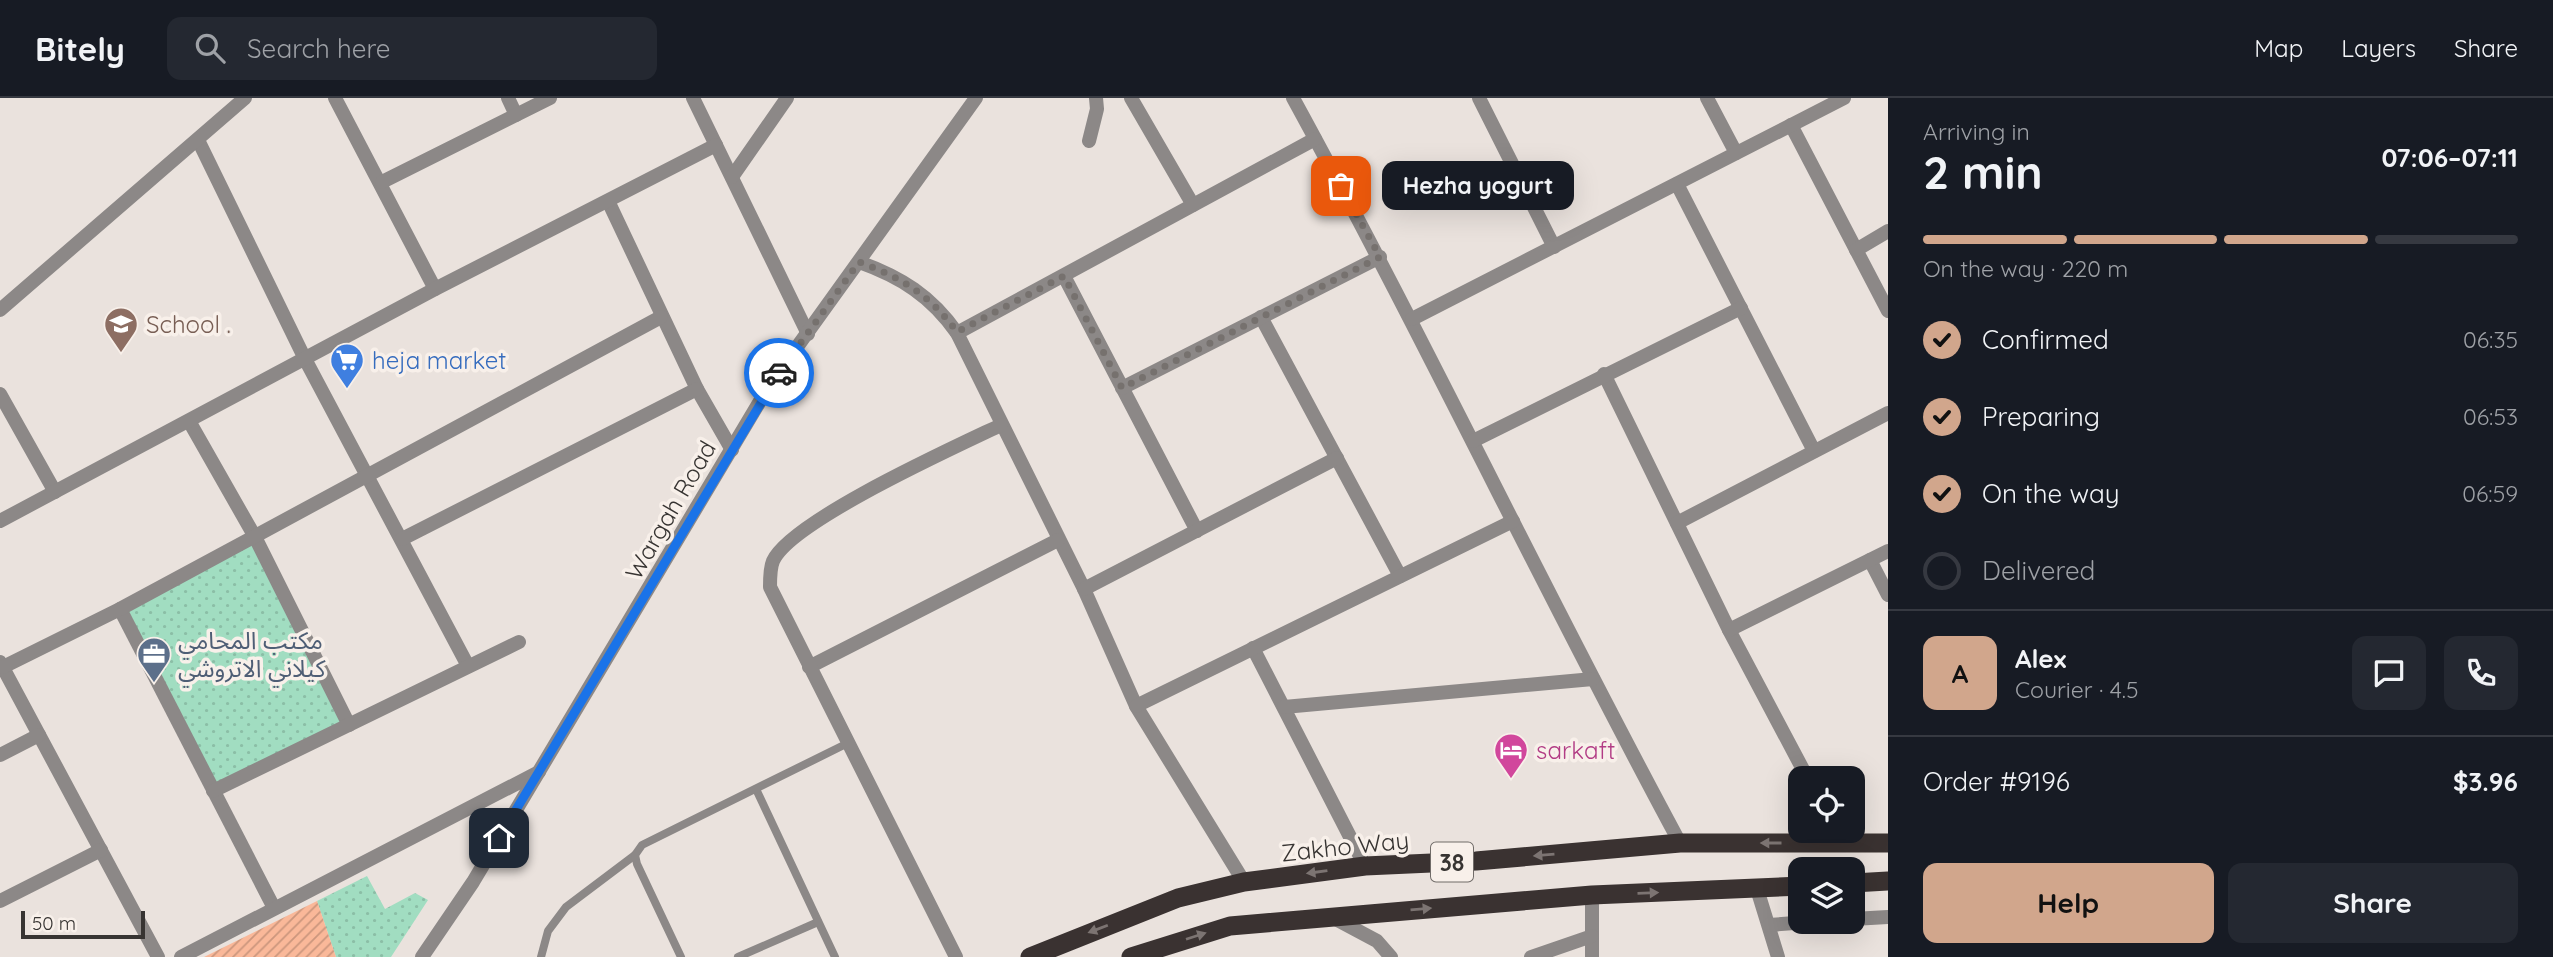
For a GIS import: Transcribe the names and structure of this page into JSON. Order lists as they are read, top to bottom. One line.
{"streets":{"highway":["Zakho Way","38"],"street":["Wargah Road"]},"places":{"other":["Hezha yogurt"],"school or university":["School ."],"supermarket":["heja market"],"office":["مكتب المحامي كيلاني الاتروشي"],"hotel":["sarkaft"]},"scale_bar":"50 m","page":{"header":"Bitely","search":"Search here","nav":["Map","Layers","Share"],"heading":["2 min","Arriving in","07:06–07:11"],"panel":["Alex","Courier · 4.5","Order #9196","$3.96"],"bubble":"Hezha yogurt","bar":"On the way · 220 m","list":[["Confirmed","06:35"],["Preparing","06:53"],["On the way","06:59"],"Delivered"],"round":"A","buttons":["Help","Share"],"scale":"50 m"}}
